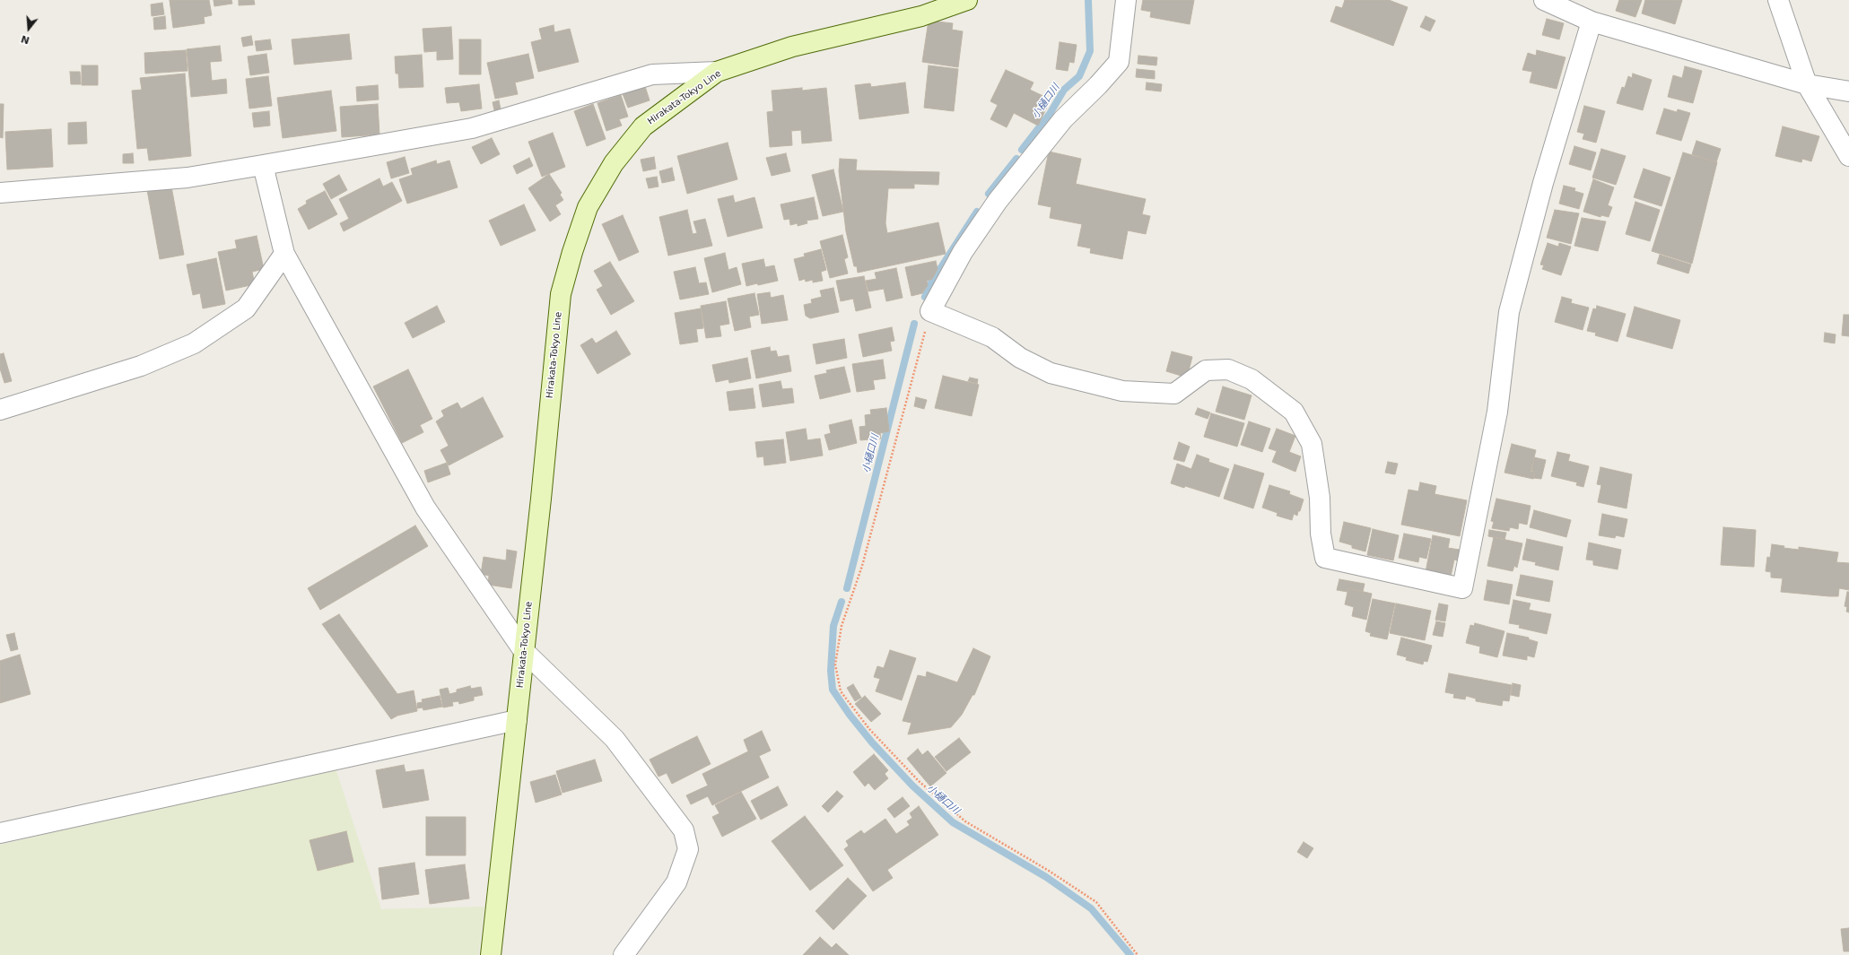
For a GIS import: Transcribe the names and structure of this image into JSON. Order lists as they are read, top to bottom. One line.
{"streets":{"main road":["Hirakata-Tokyo Line"]},"water":["小樋口川"],"north":"bottom"}
